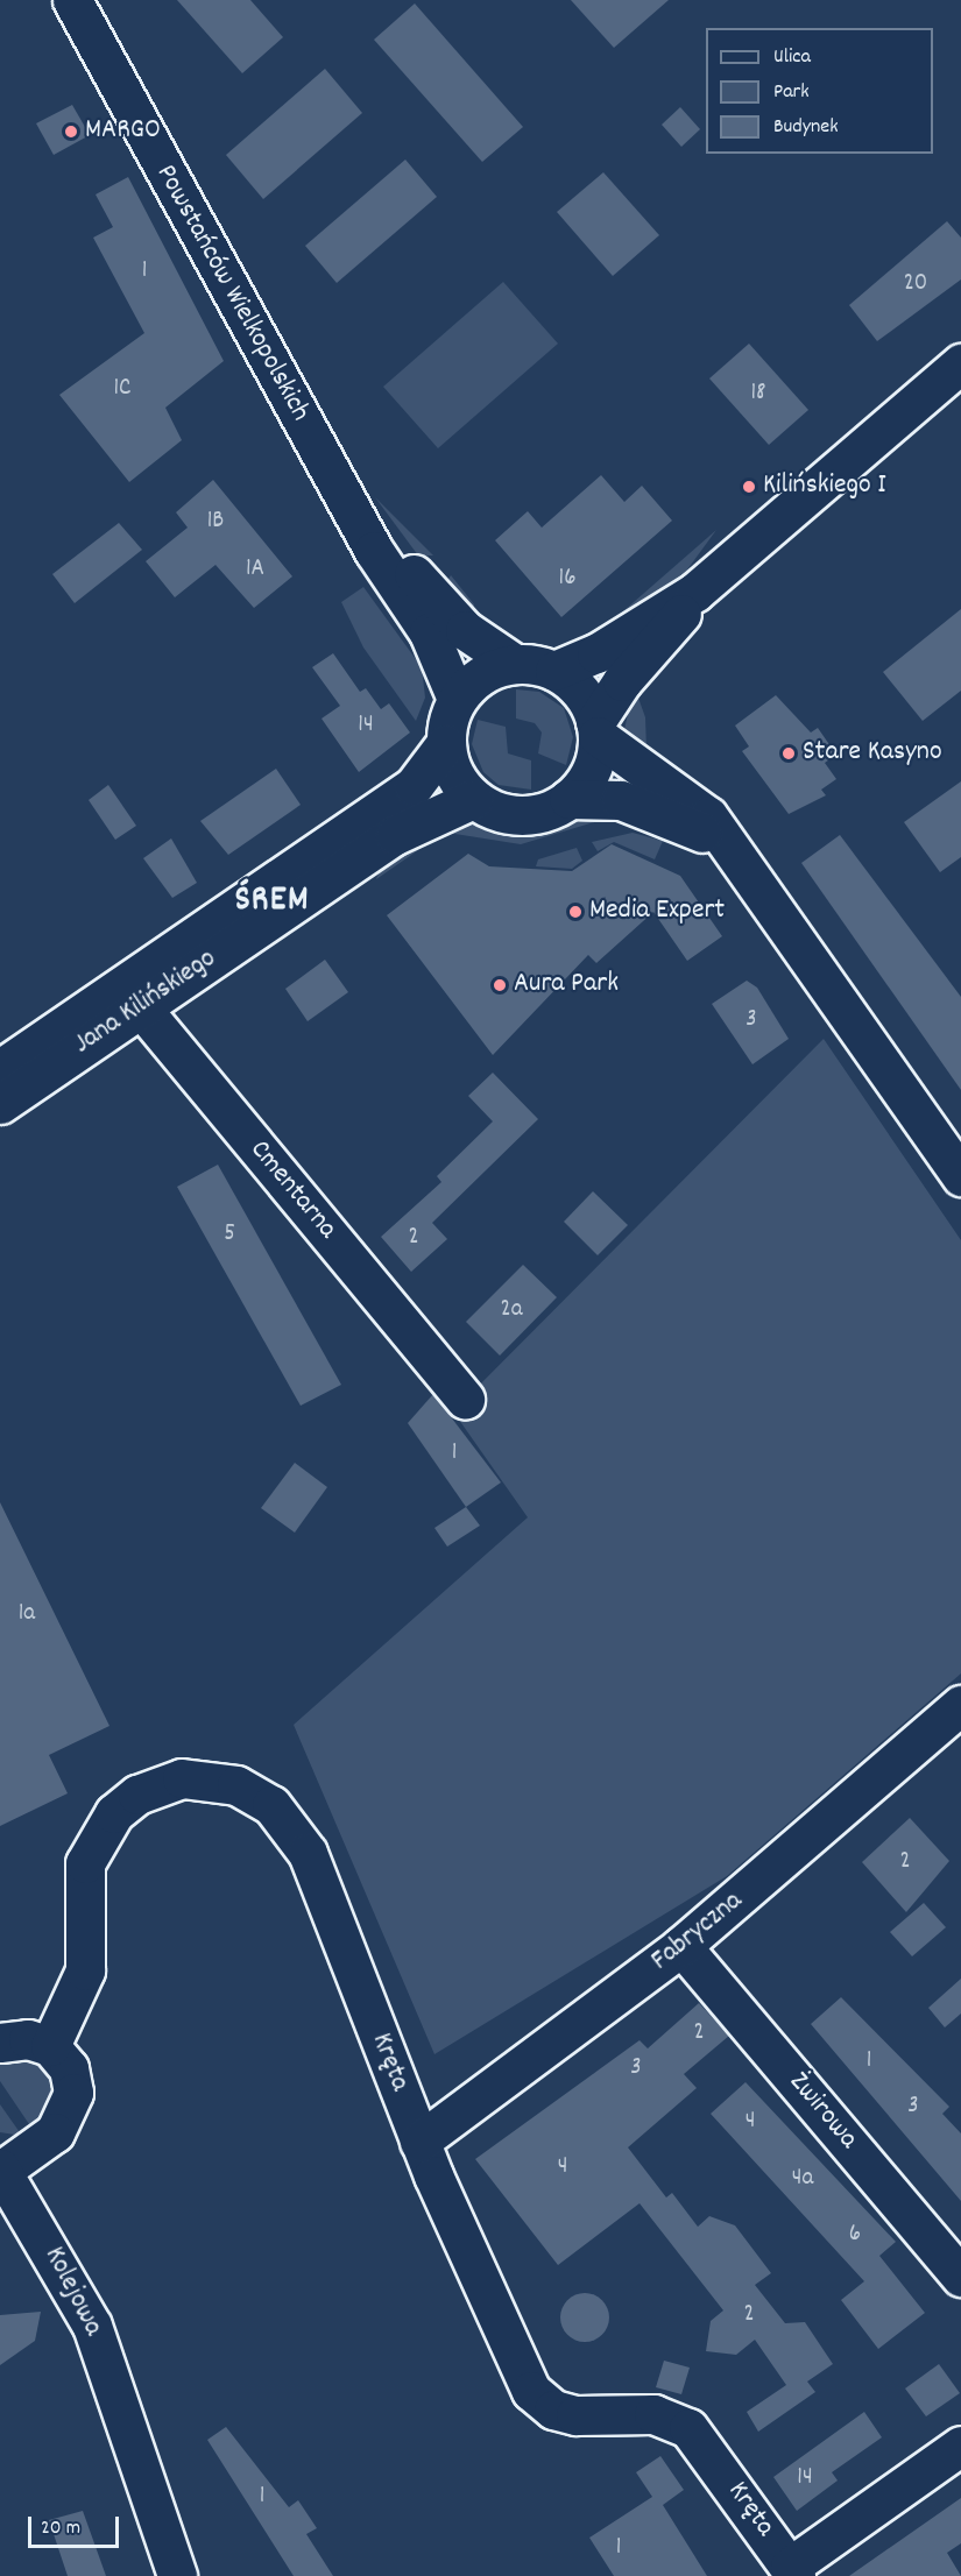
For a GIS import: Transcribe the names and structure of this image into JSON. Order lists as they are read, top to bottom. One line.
{"streets":{"street":["Powstańców Wielkopolskich","Jana Kilińskiego","Cmentarna","Fabryczna","Kręta","Żwirowa","Kolejowa"]},"crossings":[["Powstańców Wielkopolskich","Jana Kilińskiego"],["Jana Kilińskiego","Cmentarna"],["Fabryczna","Kręta"],["Fabryczna","Żwirowa"]],"districts":["ŚREM"],"places":["MARGO","Kilińskiego I","Stare Kasyno","Media Expert","Aura Park"],"house_numbers":["1","20","1C","18","1B","1A","16","14","3","5","2","2a","1","1a","2","2","1","3","3","4","4","4a","6","2","14","1","1"],"legend":["Ulica","Park","Budynek"],"scale_bar":"20 m"}
